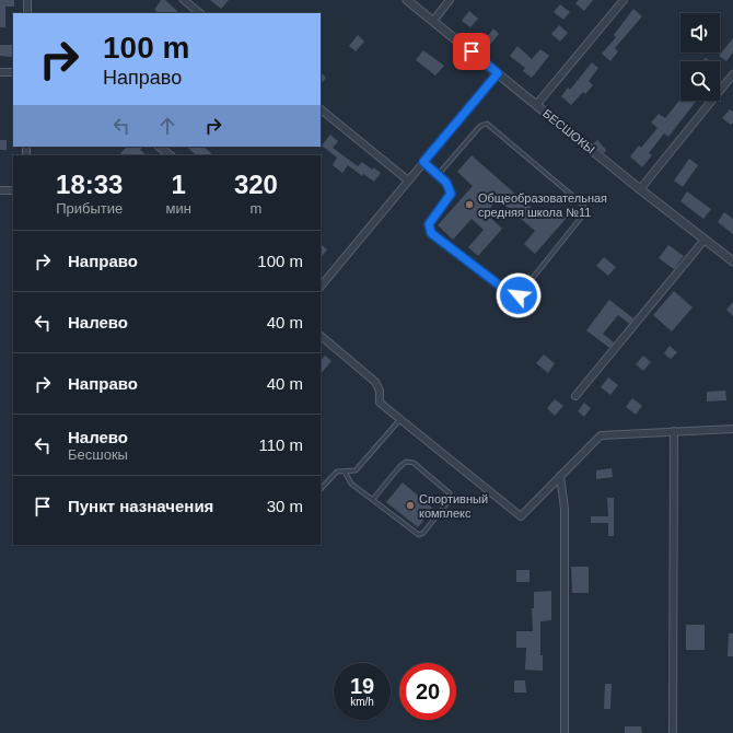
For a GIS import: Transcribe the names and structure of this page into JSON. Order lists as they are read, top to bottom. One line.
{"streets":{"street":["БЕСШОКЫ"]},"places":["Общеобразовательная средняя школа №11","Спортивный комплекс"],"page":{"turn":["100 m","Направо"],"eta":["18:33","Прибытие","1","мин","320","m"],"list":[{"name":"Направо","value":"100 m"},{"name":"Налево","value":"40 m"},{"name":"Направо","value":"40 m"},{"name":"Налево","note":"Бесшокы","value":"110 m"},{"name":"Пункт назначения","value":"30 m"}],"speed":"19 km/h","limit":"20"}}
